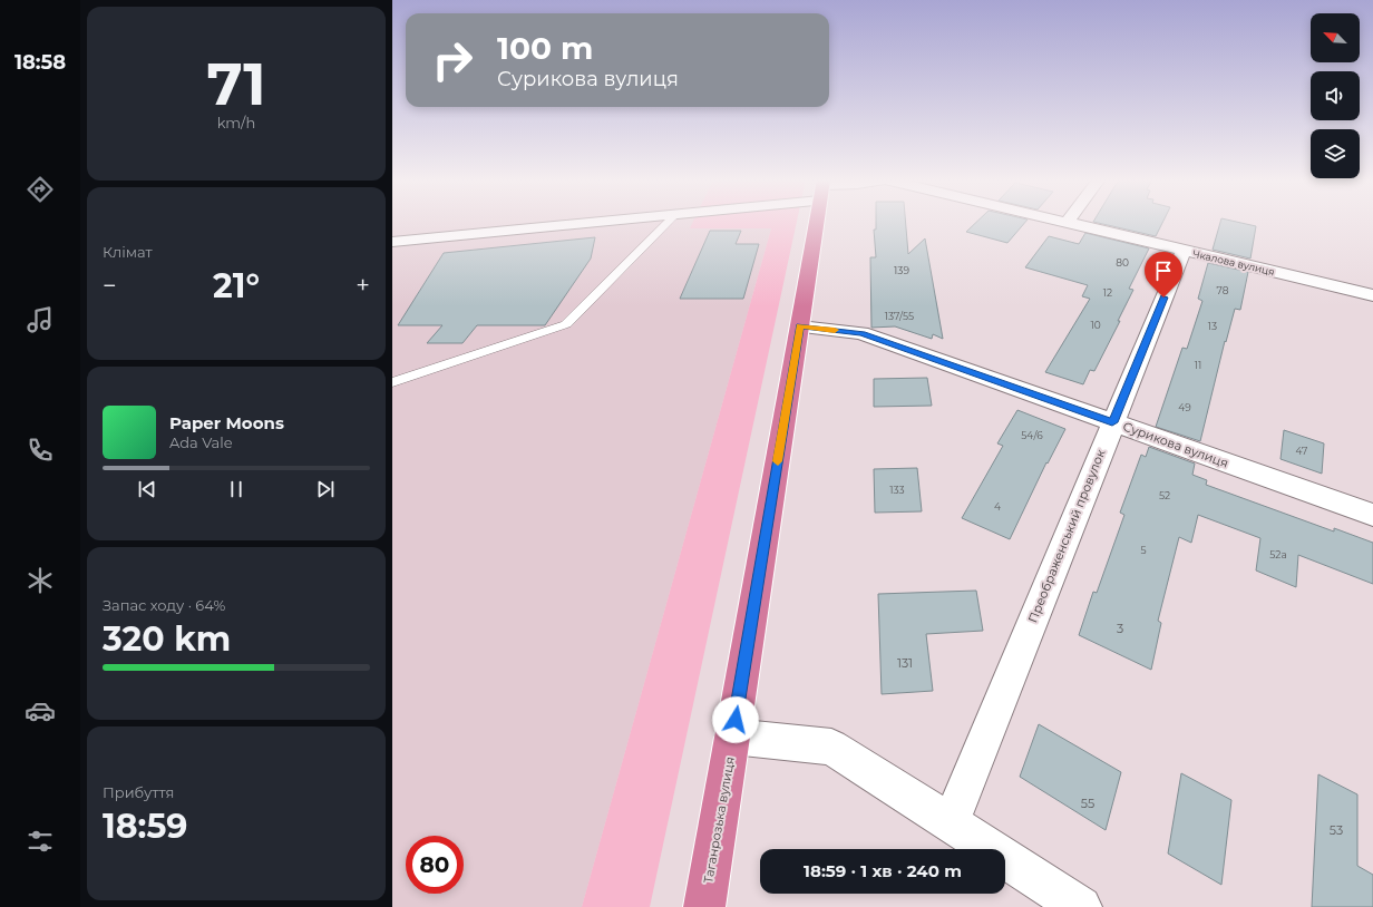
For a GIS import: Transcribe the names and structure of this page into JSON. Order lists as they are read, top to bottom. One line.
{"streets":{"highway":["Таганрозька вулиця"],"street":["Чкалова вулиця","Сурикова вулиця","Преображенський провулок"]},"crossings":[["Чкалова вулиця","Преображенський провулок"],["Сурикова вулиця","Преображенський провулок"],["Сурикова вулиця","Таганрозька вулиця"]],"house_numbers":["80","139","78","12","137/55","10","13","11","49","54/6","47","133","52","4","5","52а","3","131","55","53"],"north":"top left","page":{"tabs":"18:58","tile":[["71","km/h"],"Клімат",["Запас ходу · 64%","320 km"],["Прибуття","18:59"]],"turn":["100 m","Сурикова вулиця"],"heat":["−","21°","+"],"song":["Paper Moons","Ada Vale"],"limit":"80","trip":"18:59 · 1 хв · 240 m"}}
